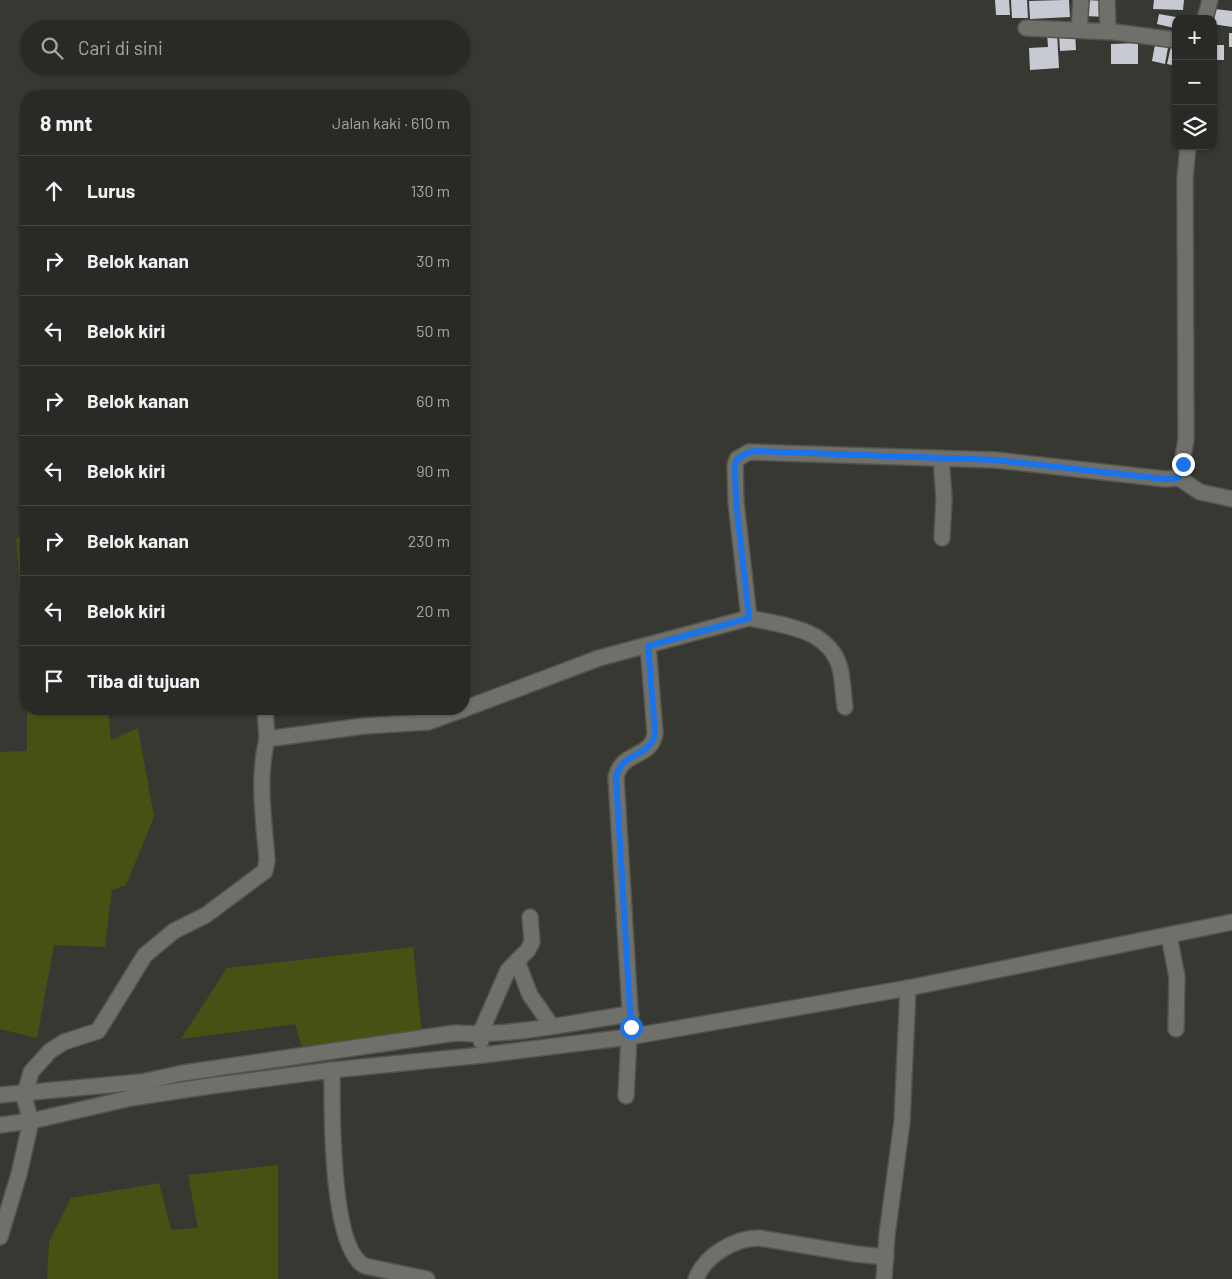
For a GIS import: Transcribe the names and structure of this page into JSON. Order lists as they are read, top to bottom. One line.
{"page":{"map_buttons":["+","−"],"search":"Cari di sini","heading":["8 mnt","Jalan kaki · 610 m"],"list":[["Lurus","130 m"],["Belok kanan","30 m"],["Belok kiri","50 m"],["Belok kanan","60 m"],["Belok kiri","90 m"],["Belok kanan","230 m"],["Belok kiri","20 m"],"Tiba di tujuan"]}}
